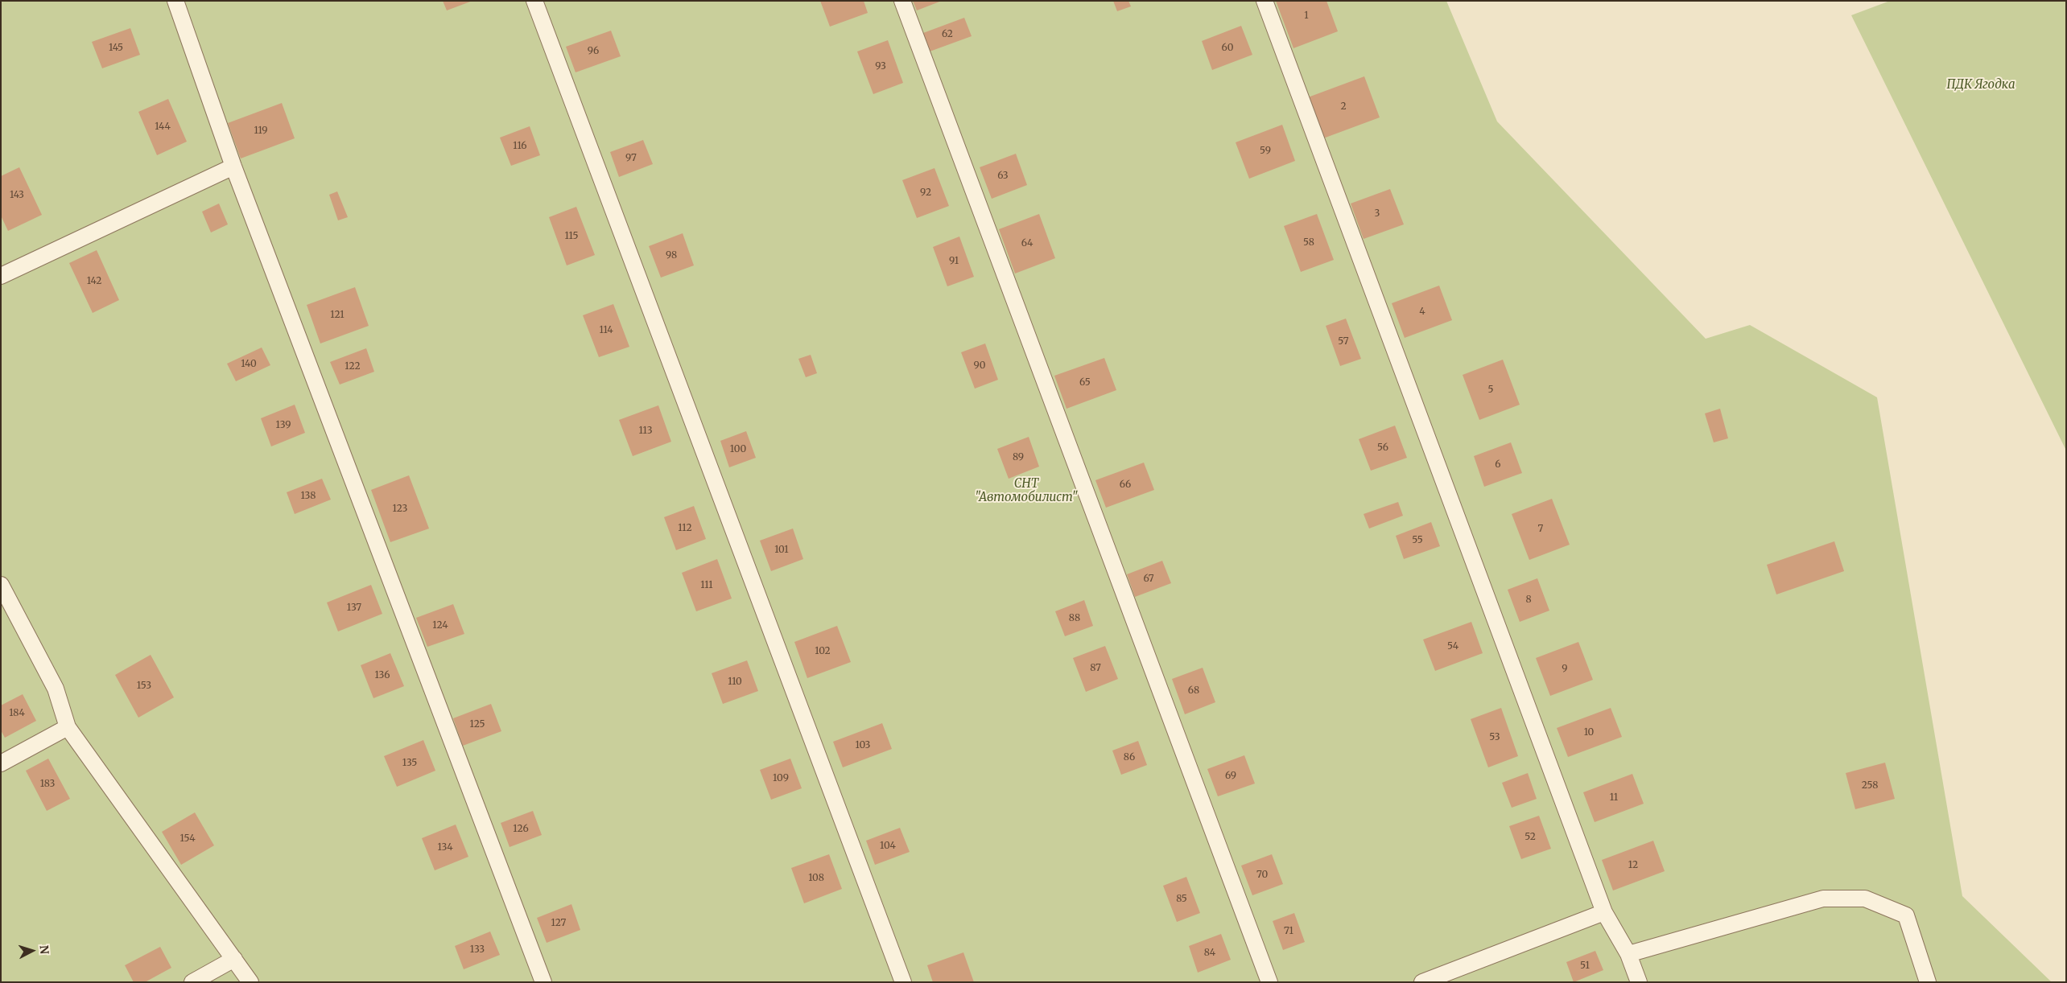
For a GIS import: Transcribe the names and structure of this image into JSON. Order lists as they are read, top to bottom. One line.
{"parks":["ПДК Ягодка","СНТ \"Автомобилист\""],"house_numbers":["1","62","145","60","96","93","2","144","119","116","59","97","63","92","143","3","115","58","64","98","91","142","4","121","114","57","140","90","122","65","5","139","113","56","100","89","6","66","138","123","112","7","55","101","67","111","8","137","88","124","54","102","87","9","136","110","153","68","184","125","10","53","103","86","135","69","109","183","258","11","126","52","154","104","134","12","70","108","85","127","71","133","84","51"],"north":"right"}
